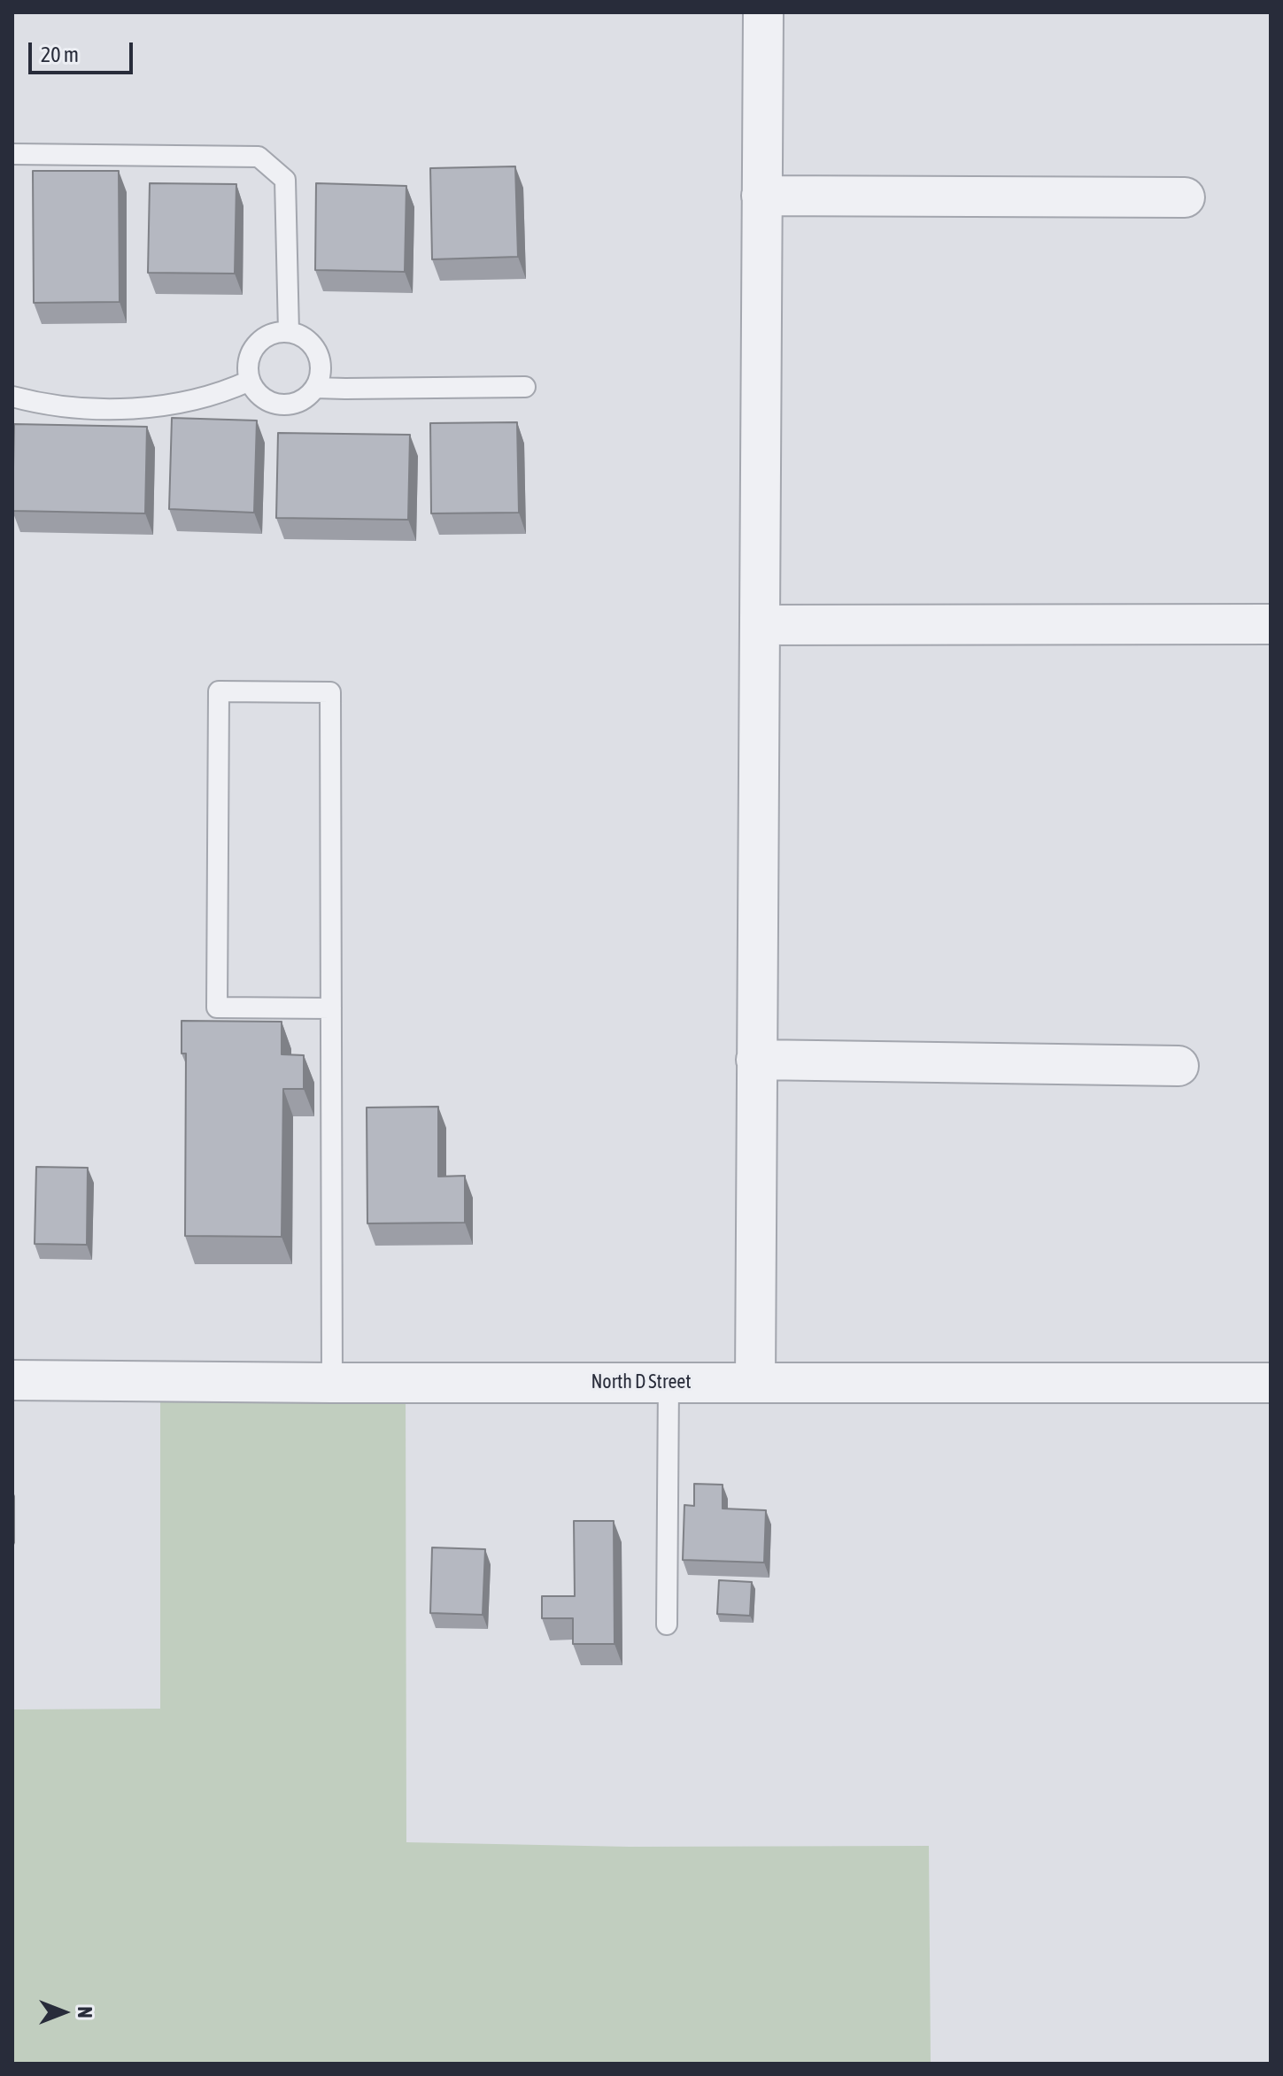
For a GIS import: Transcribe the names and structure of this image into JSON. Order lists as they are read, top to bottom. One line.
{"streets":{"street":["North D Street"]},"scale_bar":"20 m","north":"right"}
